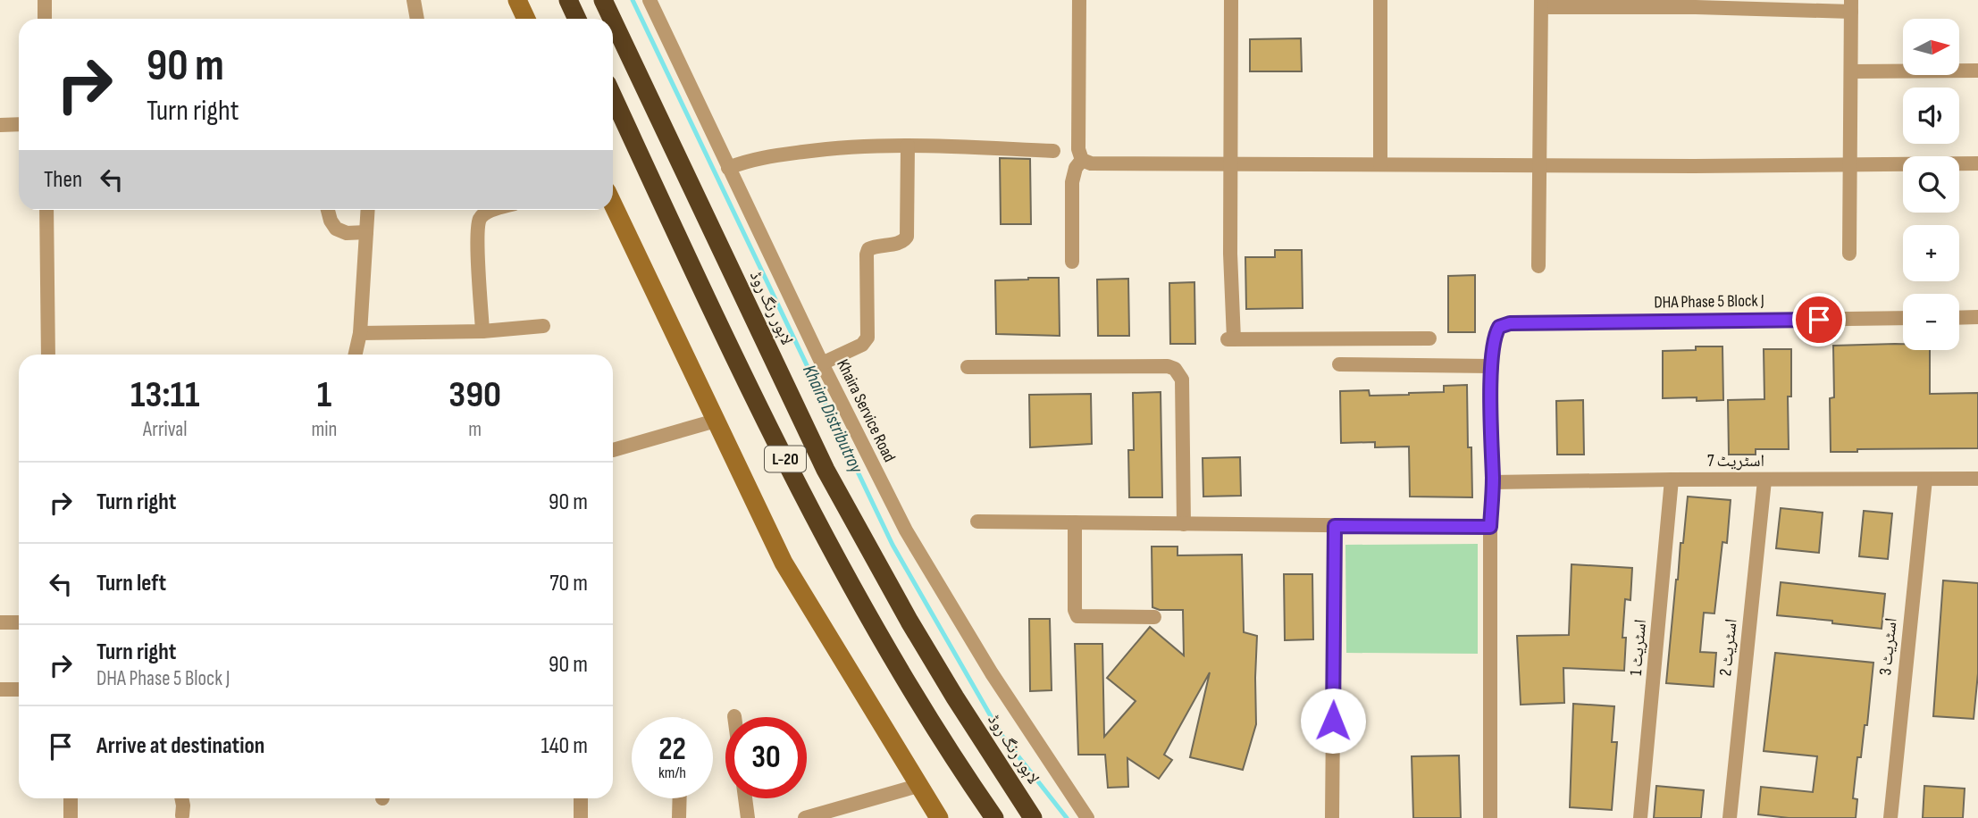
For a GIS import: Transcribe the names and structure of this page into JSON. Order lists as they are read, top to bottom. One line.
{"streets":{"highway":["لاہور رنگ روڈ","L-20"],"street":["DHA Phase 5 Block J","Khaira Service Road","اسٹریٹ 7","اسٹریٹ 3","اسٹریٹ 1","اسٹریٹ 2"]},"crossings":[["اسٹریٹ 7","اسٹریٹ 3"],["اسٹریٹ 7","اسٹریٹ 1"],["اسٹریٹ 7","اسٹریٹ 2"]],"water":["Khaira Distributroy"],"north":"right","page":{"map_buttons":["+","−"],"turn":["90 m","Turn right"],"then":"Then","eta":["13:11","Arrival","1","min","390","m"],"list":[{"name":"Turn right","value":"90 m"},{"name":"Turn left","value":"70 m"},{"name":"Turn right","note":"DHA Phase 5 Block J","value":"90 m"},{"name":"Arrive at destination","value":"140 m"}],"speed":"22 km/h","limit":"30"}}
